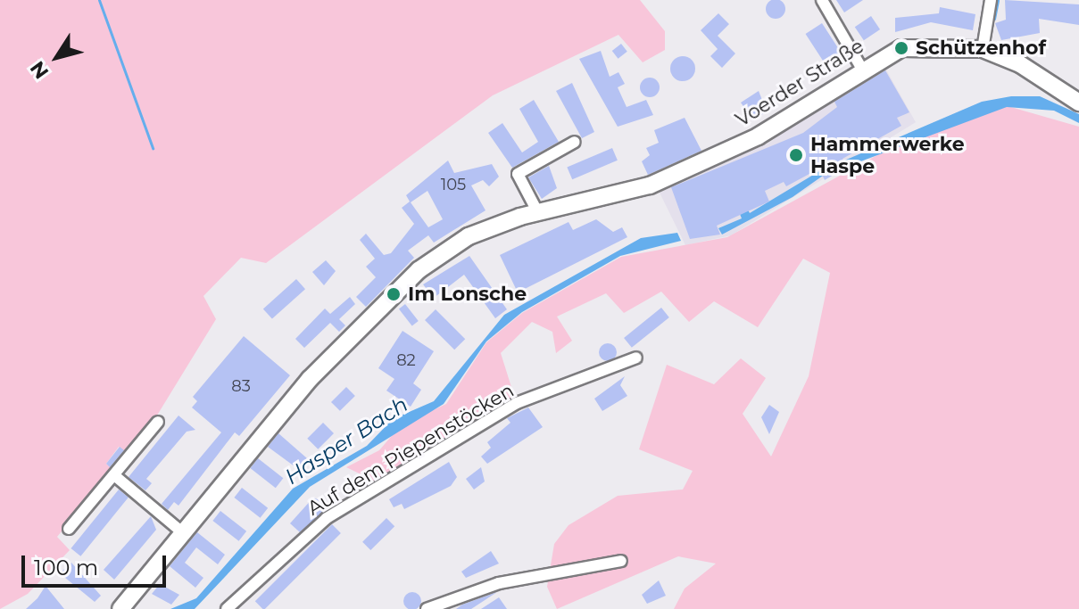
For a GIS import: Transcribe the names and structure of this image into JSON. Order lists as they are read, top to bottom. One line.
{"streets":{"main road":["Voerder Straße"],"street":["Auf dem Piepenstöcken"]},"water":["Hasper Bach"],"places":["Schützenhof","Hammerwerke Haspe","Im Lonsche"],"house_numbers":["105","82","83"],"scale_bar":"100 m","north":"bottom left"}
